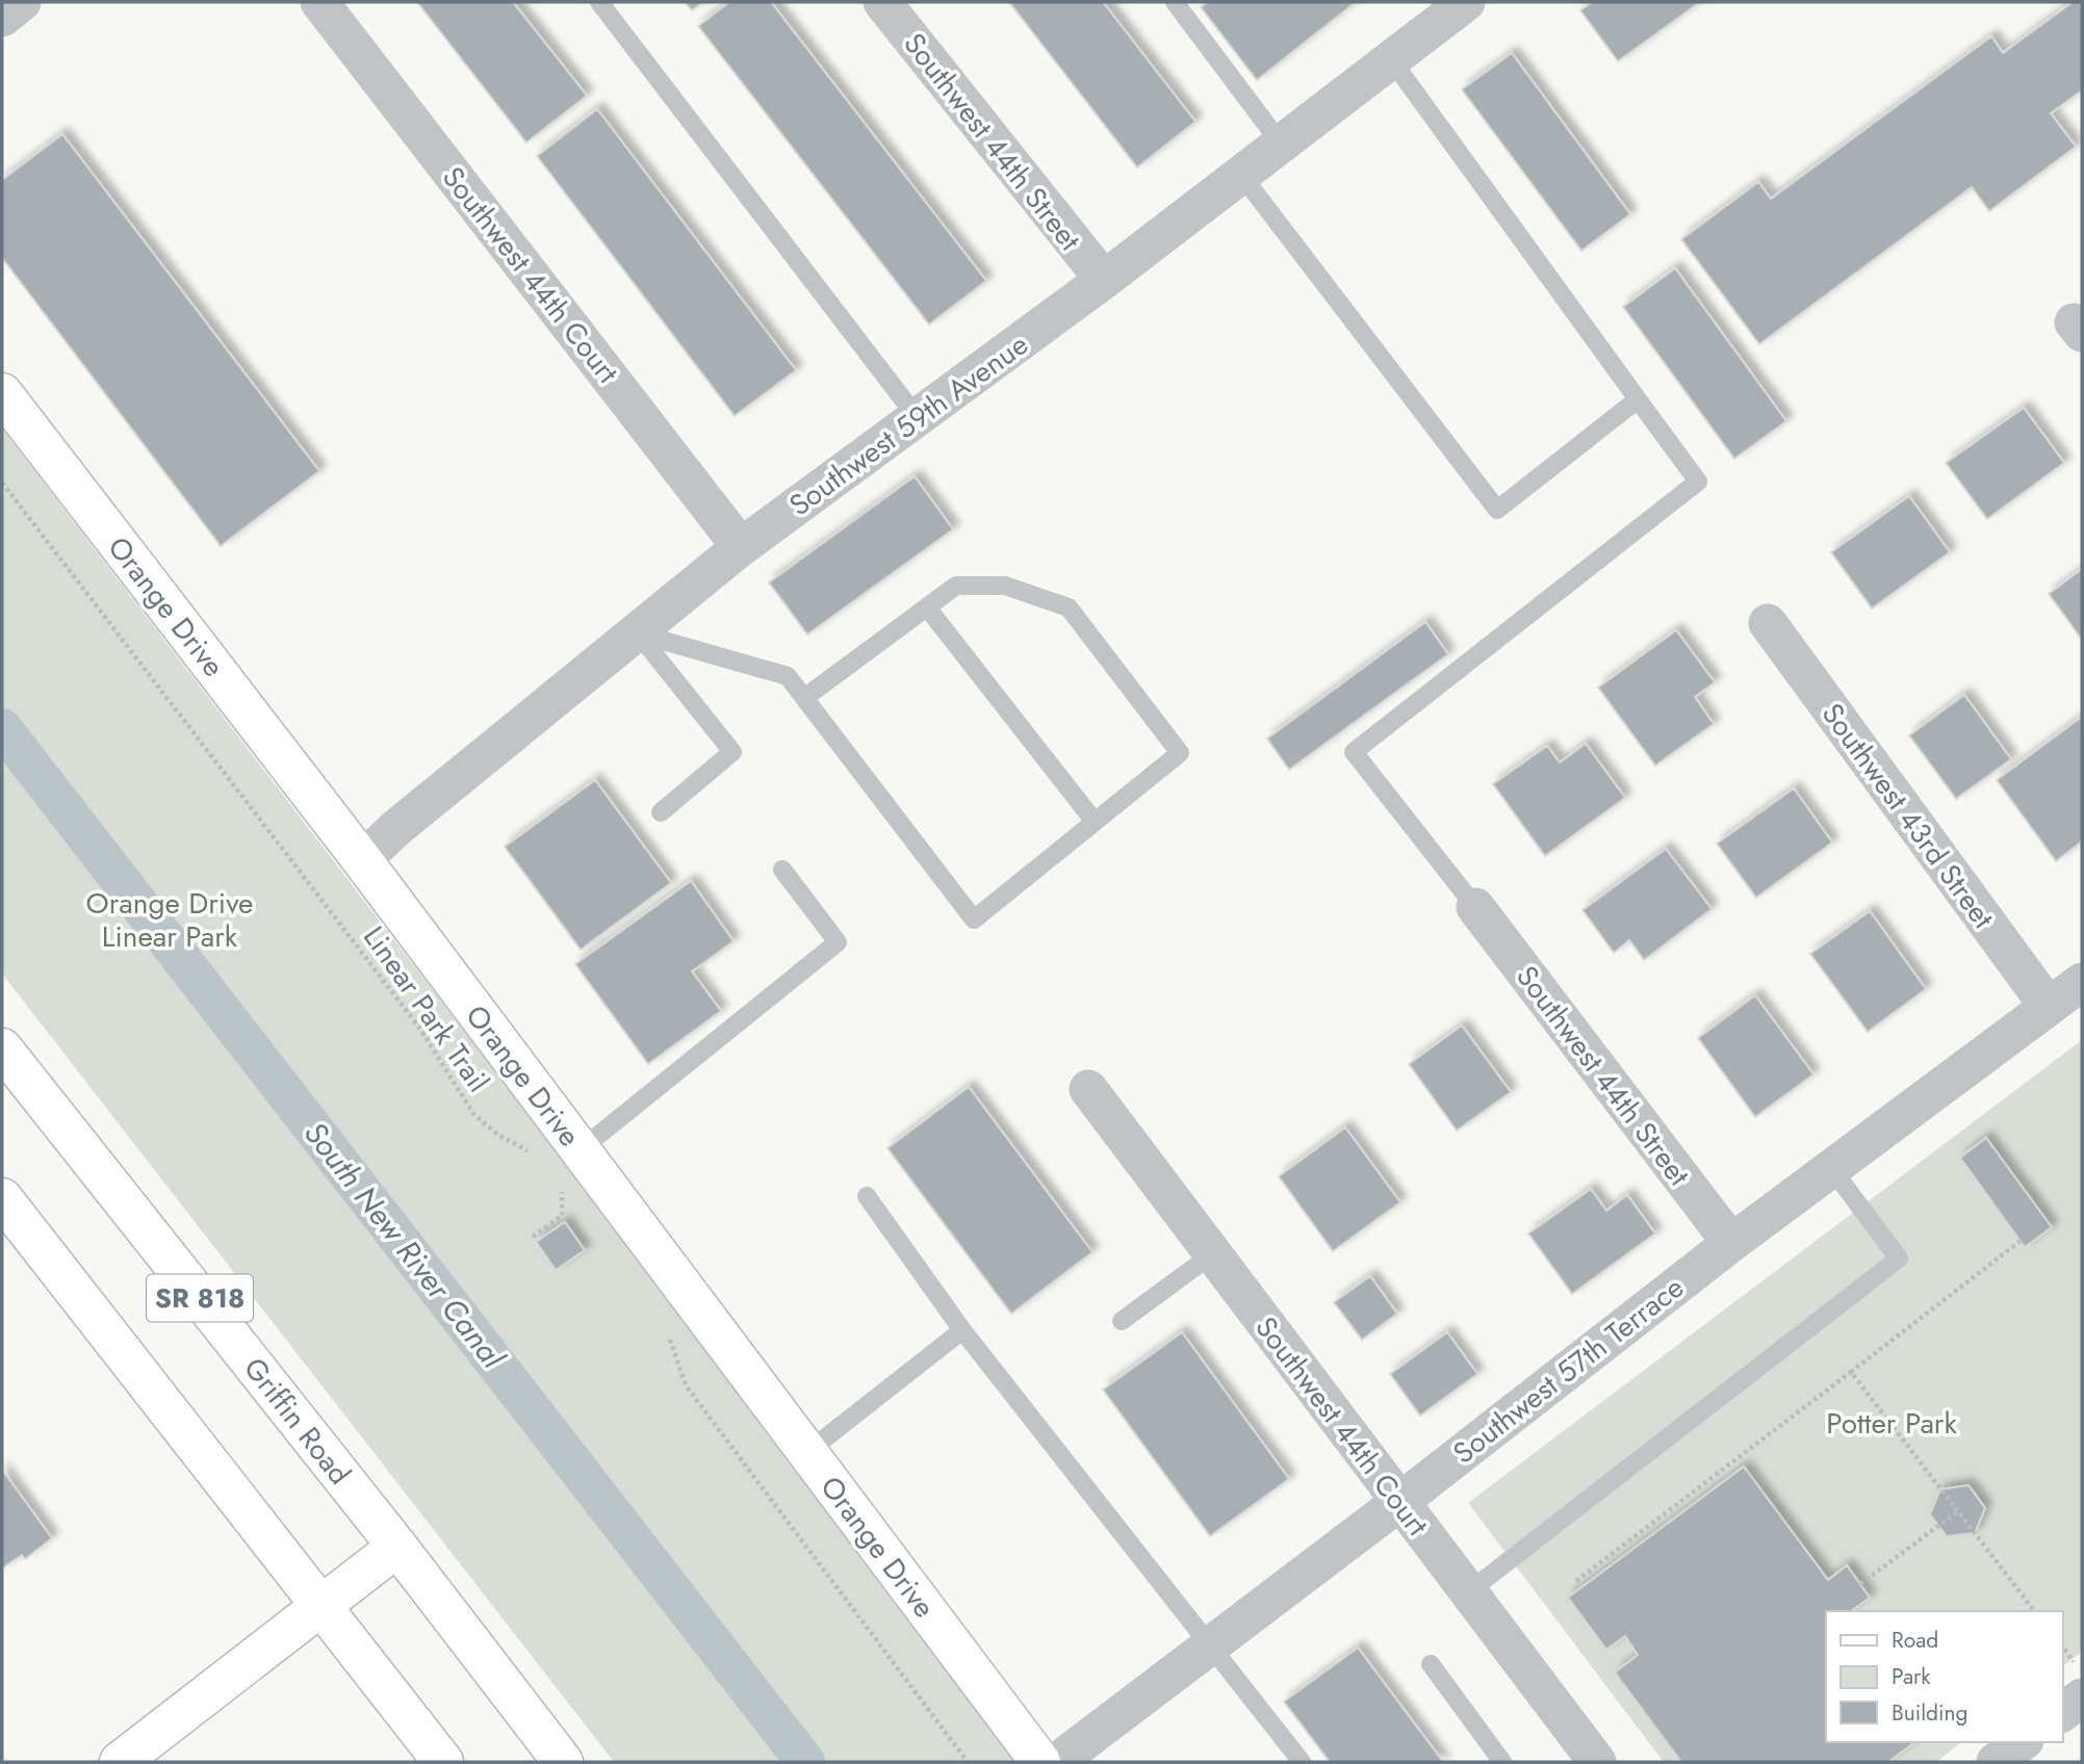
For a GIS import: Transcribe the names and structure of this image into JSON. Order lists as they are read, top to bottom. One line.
{"streets":{"street":["Southwest 44th Street","Southwest 44th Court","Southwest 59th Avenue","Orange Drive","Southwest 43rd Street","SR 818","Southwest 57th Terrace","Griffin Road"],"path":["Linear Park Trail"]},"crossings":[["Southwest 44th Street","Southwest 59th Avenue"],["Southwest 44th Street","Southwest 57th Terrace"],["Southwest 44th Court","Southwest 59th Avenue"],["Southwest 44th Court","Southwest 57th Terrace"],["Southwest 59th Avenue","Orange Drive"],["Southwest 43rd Street","Southwest 57th Terrace"]],"water":["South New River Canal"],"parks":["Orange Drive Linear Park","Potter Park"],"legend":["Road","Park","Building"]}
